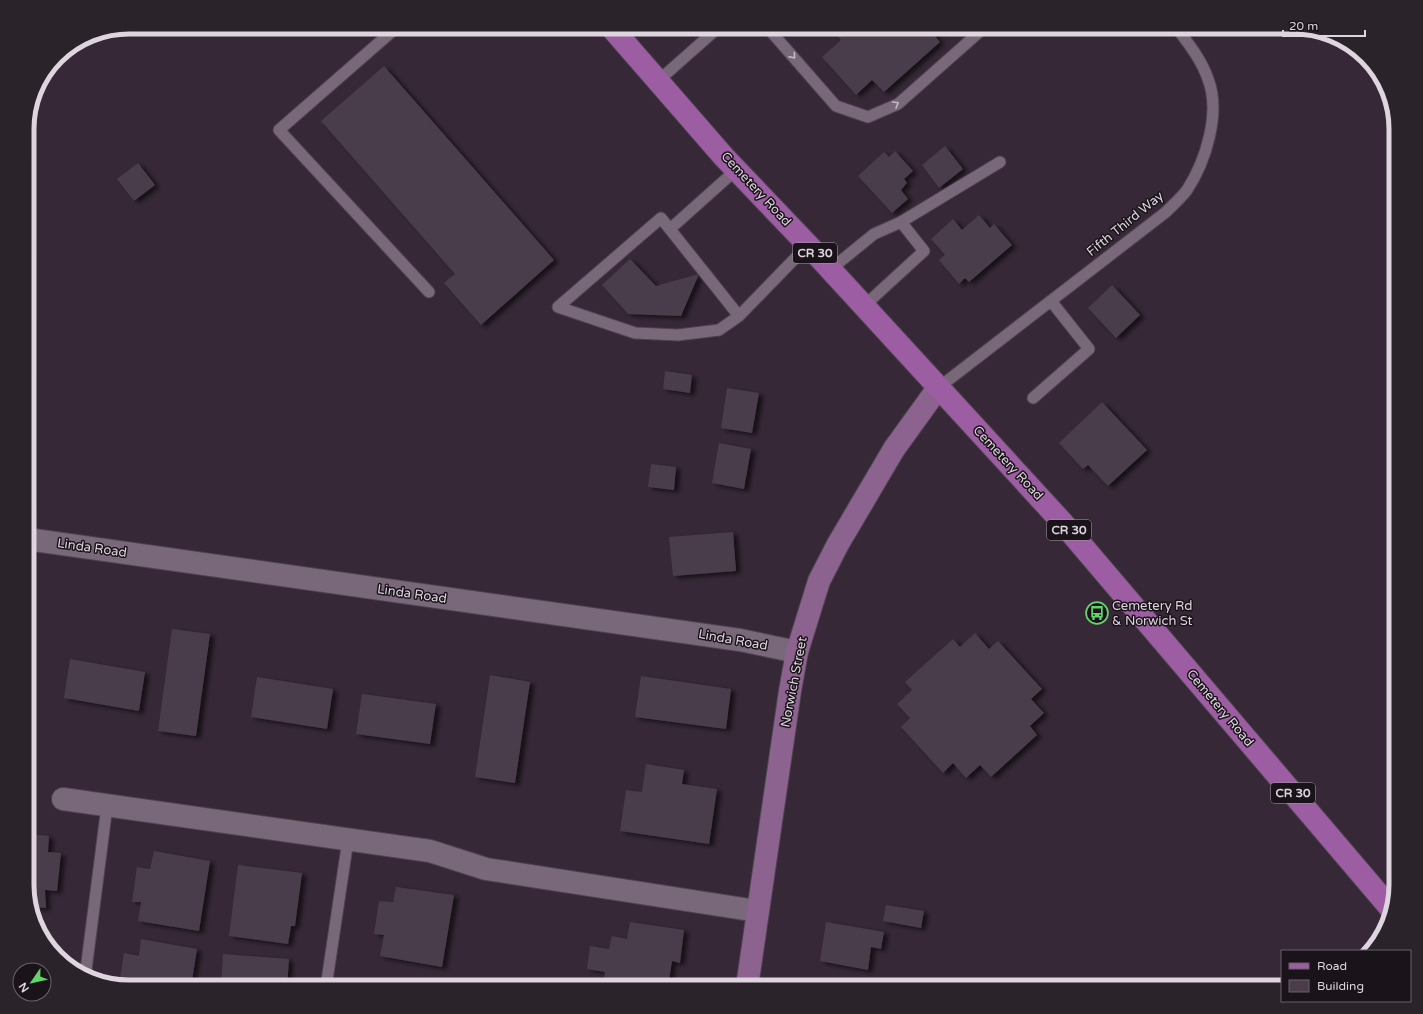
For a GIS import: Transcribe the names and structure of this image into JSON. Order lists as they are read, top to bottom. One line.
{"streets":{"main road":["Cemetery Road","CR 30","Norwich Street"],"street":["Linda Road"],"lane":["Fifth Third Way"]},"crossings":[["Cemetery Road","Fifth Third Way"],["Cemetery Road","Norwich Street"],["Fifth Third Way","Norwich Street"],["Linda Road","Norwich Street"]],"places":{"bus stop":["Cemetery Rd & Norwich St"]},"legend":["Road","Building"],"scale_bar":"20 m","north":"bottom left"}
